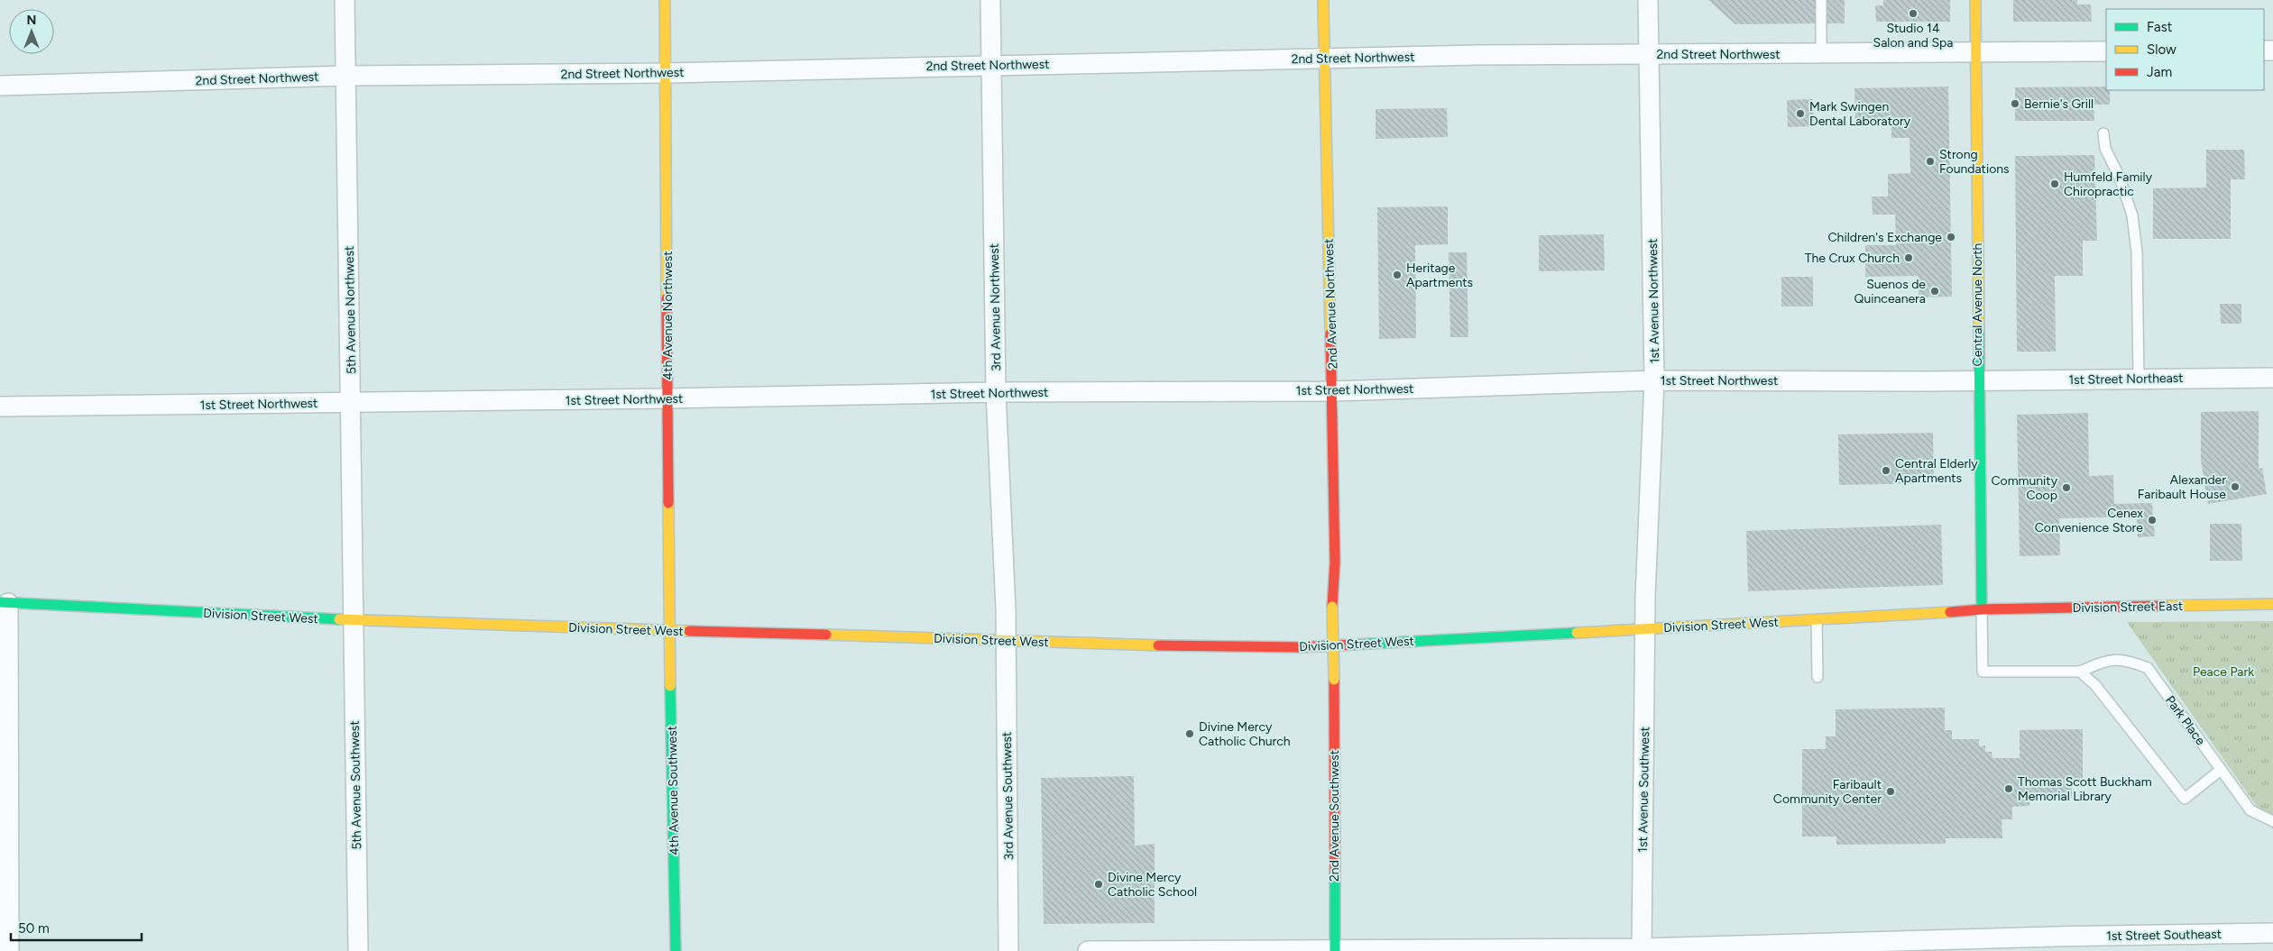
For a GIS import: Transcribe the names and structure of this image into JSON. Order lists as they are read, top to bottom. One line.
{"streets":{"street":["2nd Street Northwest","1st Avenue Northwest","2nd Avenue Northwest","Central Avenue North","3rd Avenue Northwest","5th Avenue Northwest","4th Avenue Northwest","1st Street Northeast","1st Street Northwest","Division Street East","Division Street West","5th Avenue Southwest","1st Avenue Southwest","4th Avenue Southwest","3rd Avenue Southwest","2nd Avenue Southwest","1st Street Southeast"],"lane":["Park Place"]},"crossings":[["2nd Street Northwest","1st Avenue Northwest"],["2nd Street Northwest","2nd Avenue Northwest"],["2nd Street Northwest","Central Avenue North"],["2nd Street Northwest","3rd Avenue Northwest"],["2nd Street Northwest","5th Avenue Northwest"],["2nd Street Northwest","4th Avenue Northwest"],["1st Avenue Northwest","1st Street Northwest"],["1st Avenue Northwest","Division Street West"],["1st Avenue Northwest","1st Avenue Southwest"],["2nd Avenue Northwest","1st Street Northwest"],["2nd Avenue Northwest","2nd Avenue Southwest"],["Central Avenue North","1st Street Northeast"],["Central Avenue North","1st Street Northwest"],["Central Avenue North","Division Street East"],["Central Avenue North","Division Street West"],["3rd Avenue Northwest","1st Street Northwest"],["3rd Avenue Northwest","Division Street West"],["3rd Avenue Northwest","3rd Avenue Southwest"],["5th Avenue Northwest","1st Street Northwest"],["5th Avenue Northwest","Division Street West"],["5th Avenue Northwest","5th Avenue Southwest"],["4th Avenue Northwest","1st Street Northwest"],["4th Avenue Northwest","Division Street West"],["4th Avenue Northwest","4th Avenue Southwest"],["1st Street Northeast","1st Street Northwest"],["Division Street East","Division Street West"],["Division Street West","5th Avenue Southwest"],["Division Street West","1st Avenue Southwest"],["Division Street West","4th Avenue Southwest"],["Division Street West","3rd Avenue Southwest"],["1st Avenue Southwest","1st Street Southeast"],["2nd Avenue Southwest","1st Street Southeast"]],"parks":["Peace Park"],"places":["Studio 14 Salon and Spa","Bernie's Grill","Mark Swingen Dental Laboratory","Strong Foundations","Humfeld Family Chiropractic","Children's Exchange","The Crux Church","Heritage Apartments","Suenos de Quinceanera","Central Elderly Apartments","Alexander Faribault House","Community Coop","Cenex Convenience Store","Divine Mercy Catholic Church","Thomas Scott Buckham Memorial Library","Faribault Community Center","Divine Mercy Catholic School"],"legend":["Fast","Slow","Jam"],"scale_bar":"50 m","north":"top"}
